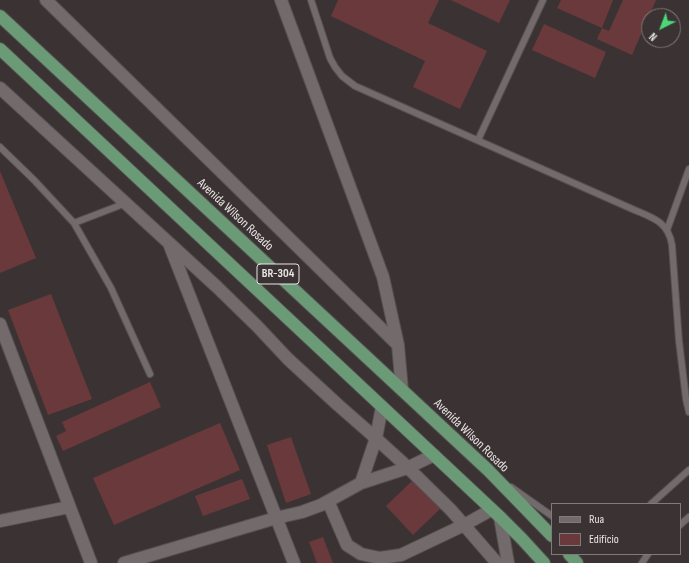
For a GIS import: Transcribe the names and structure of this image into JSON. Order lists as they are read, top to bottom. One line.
{"streets":{"highway":["Avenida Wilson Rosado","BR-304"]},"legend":["Rua","Edifício"],"north":"bottom left"}
